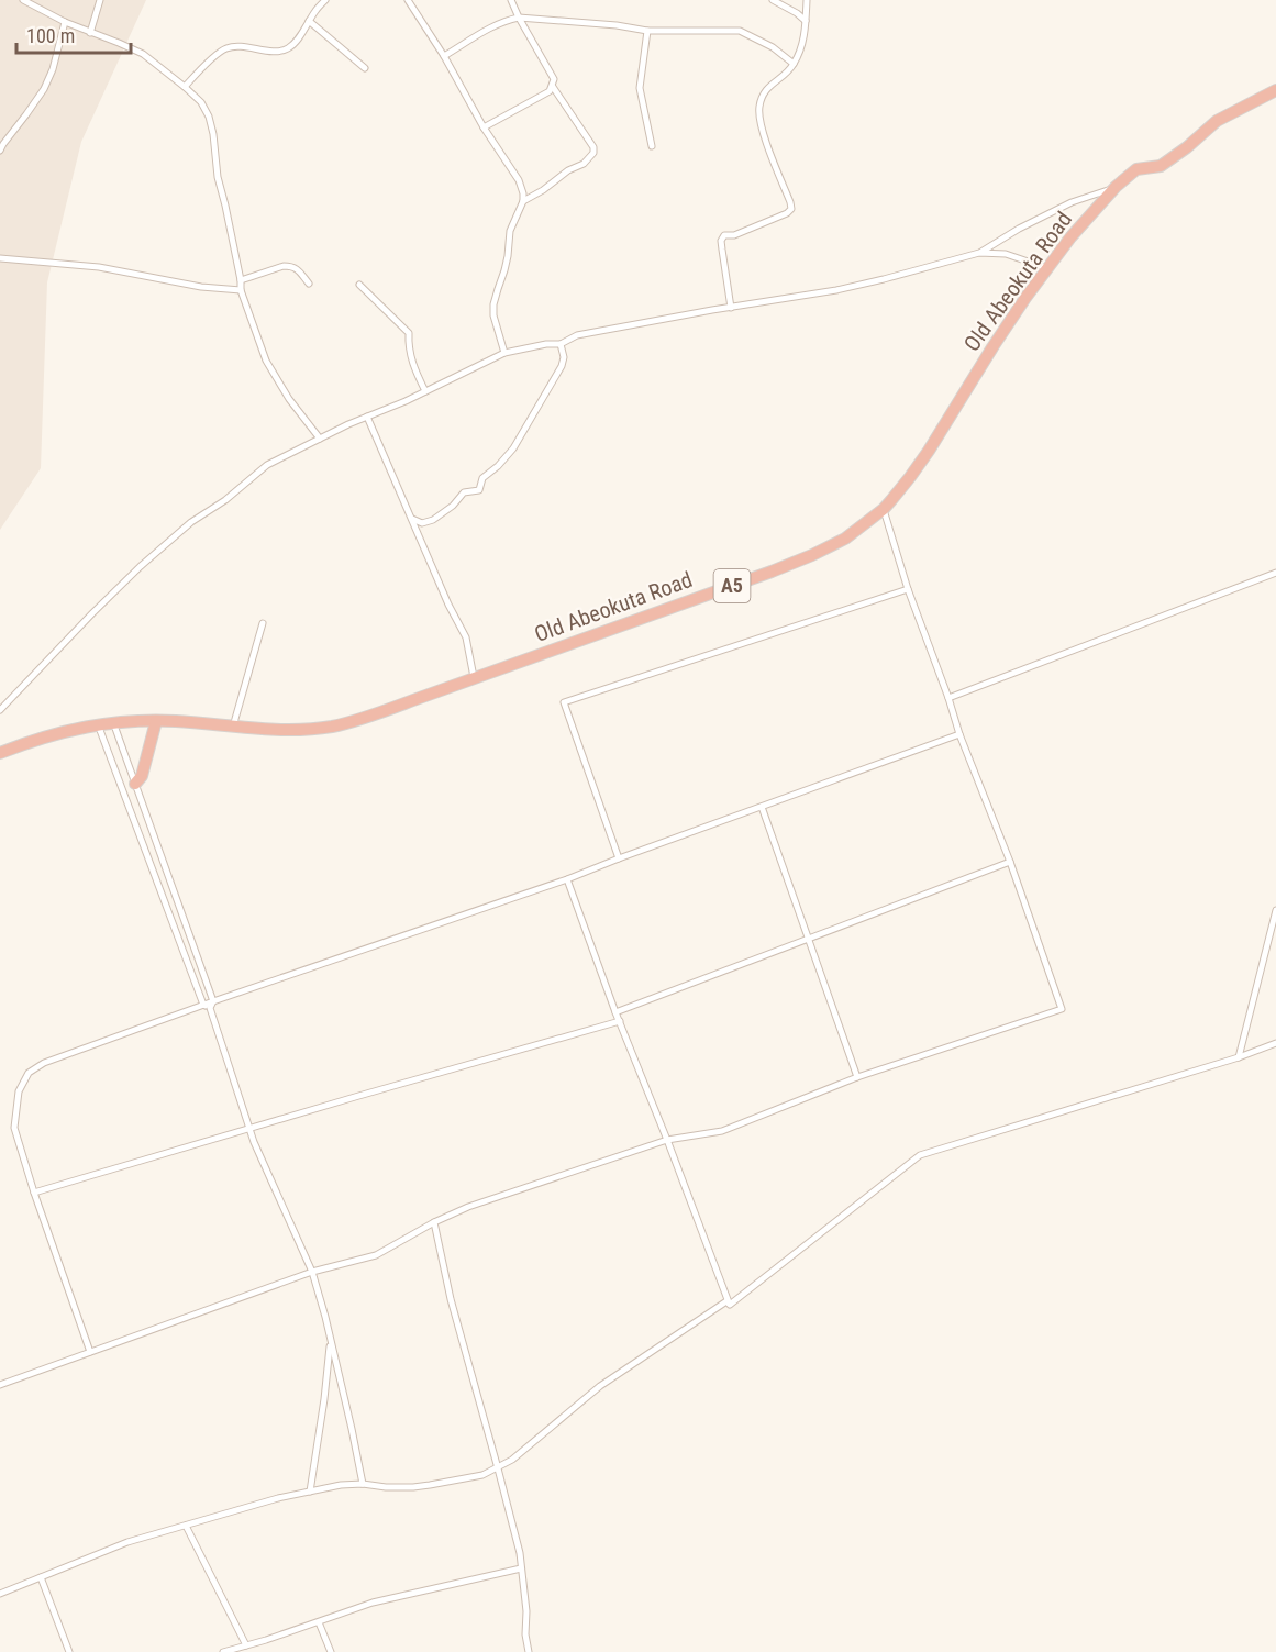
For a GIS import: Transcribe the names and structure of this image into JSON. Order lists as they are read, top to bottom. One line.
{"streets":{"highway":["Old Abeokuta Road","A5"]},"scale_bar":"100 m"}
